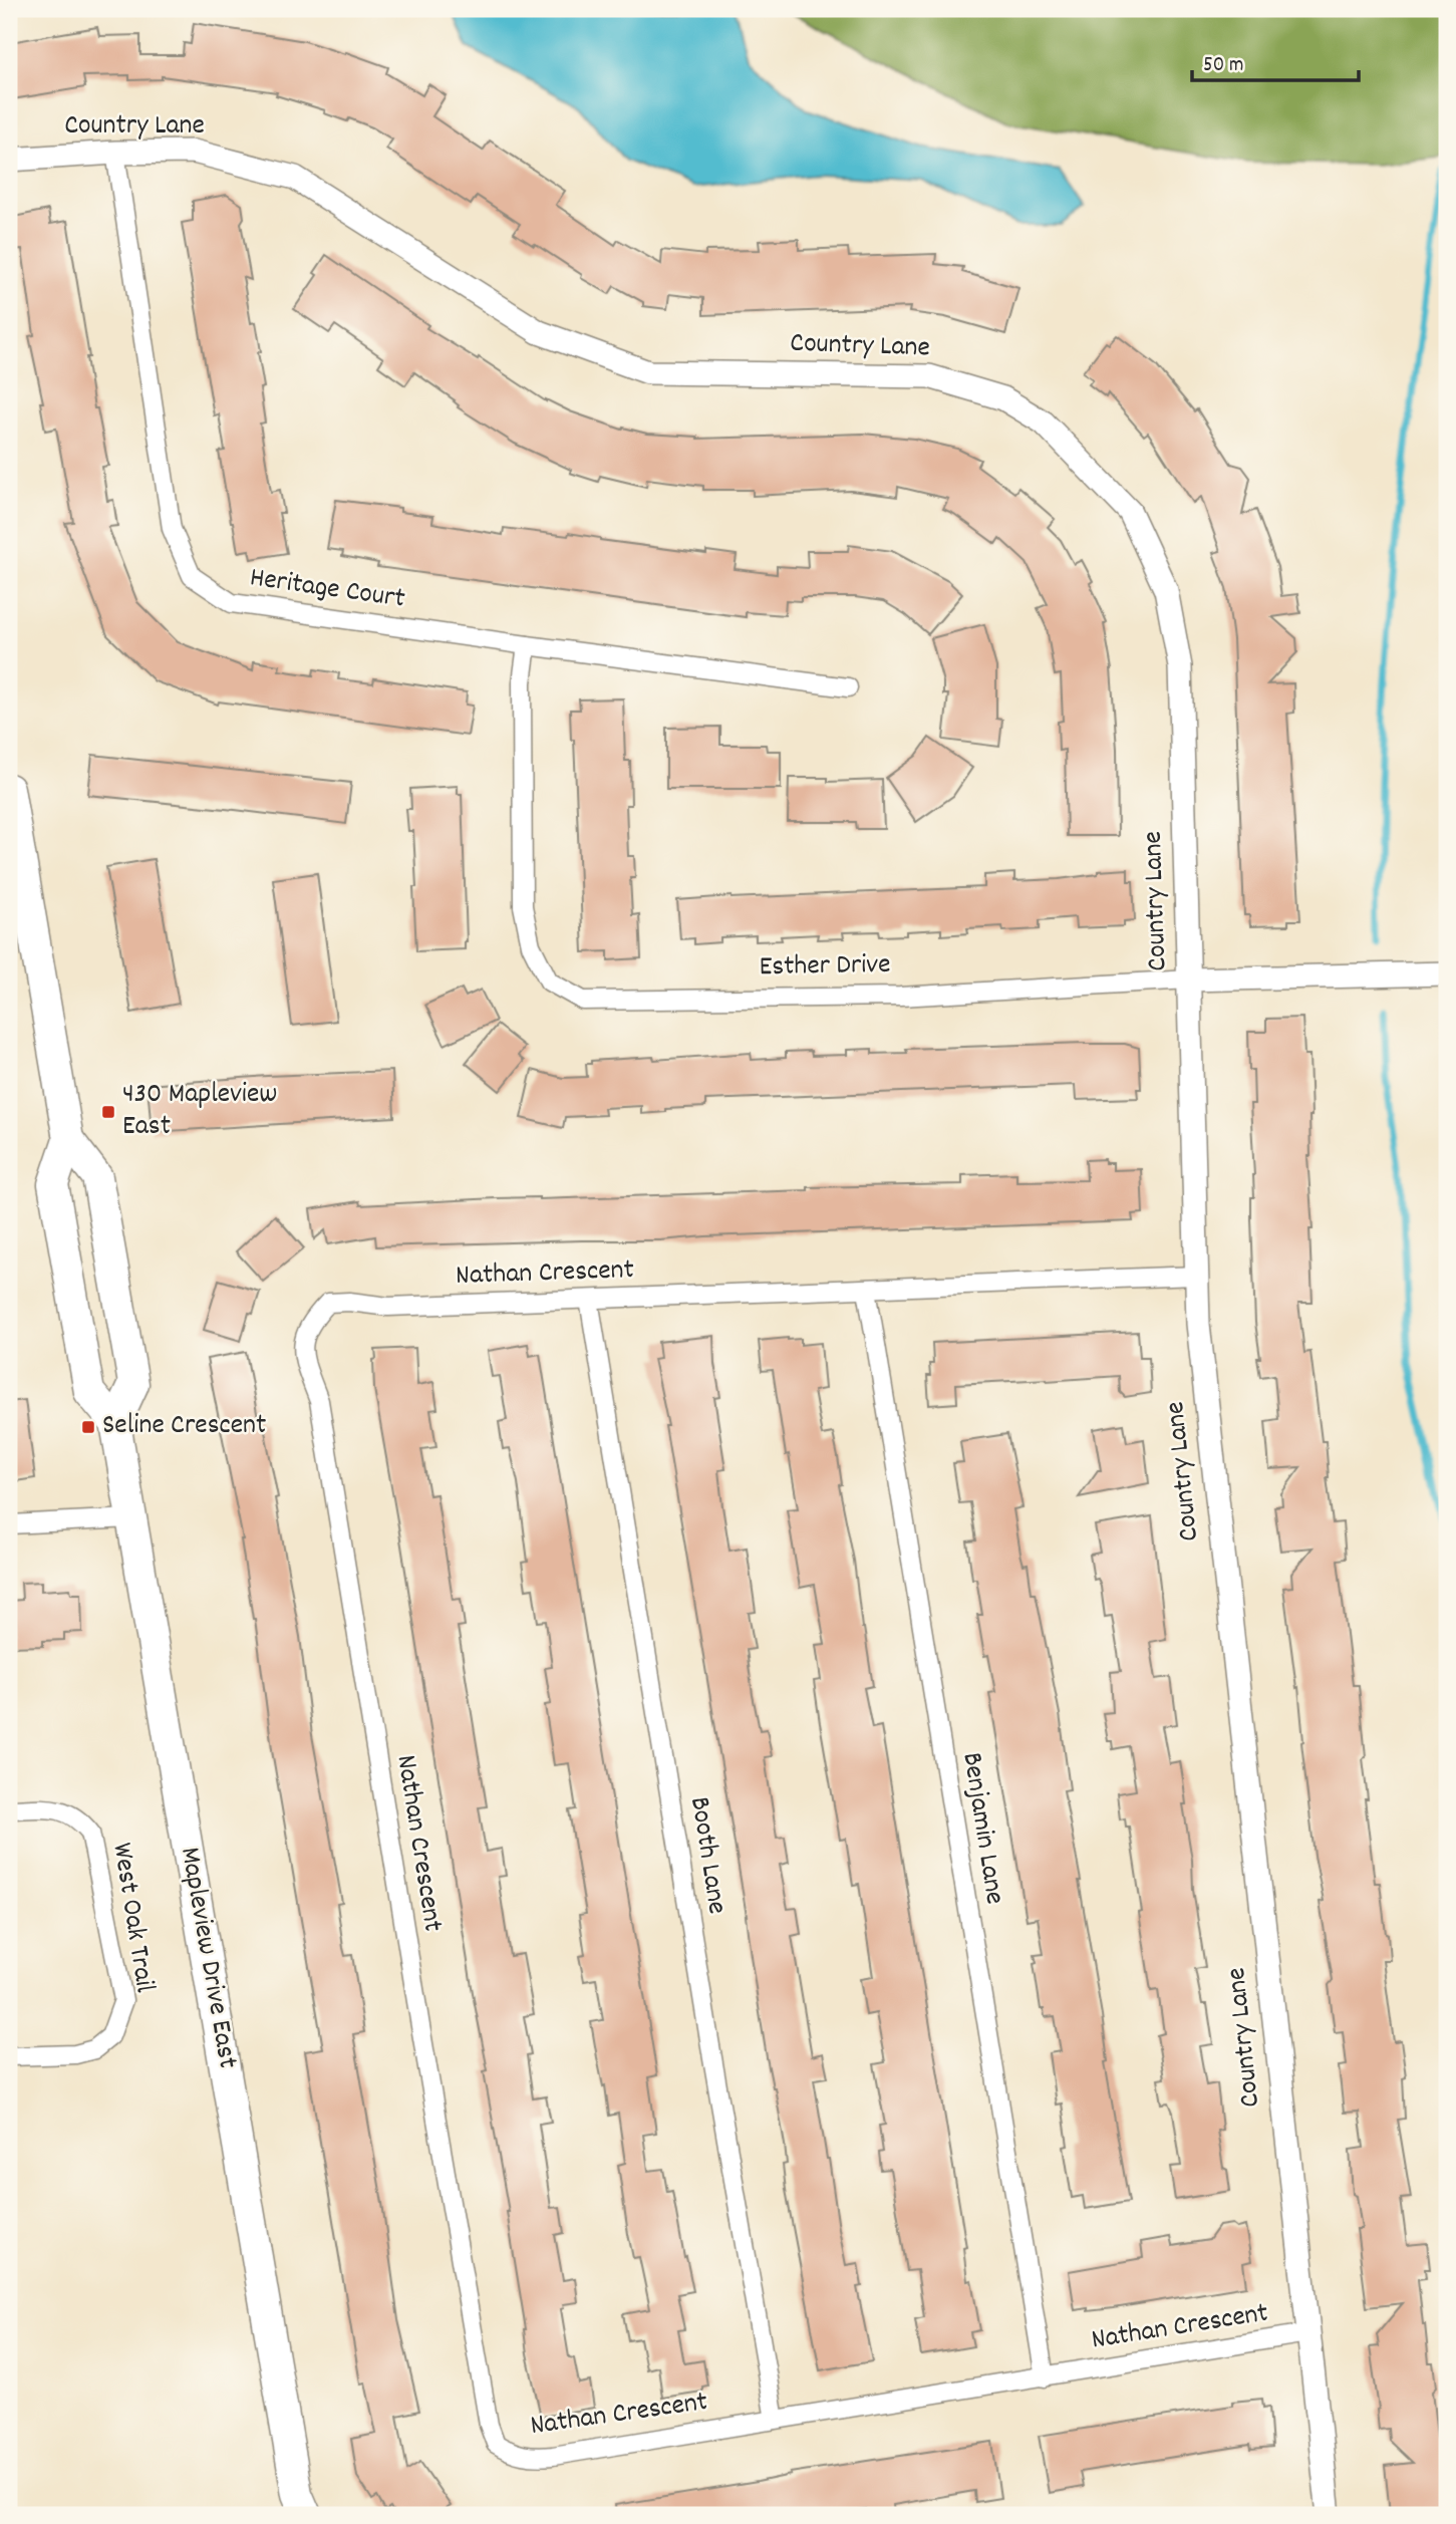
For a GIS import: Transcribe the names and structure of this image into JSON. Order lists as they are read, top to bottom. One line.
{"streets":{"main road":["Mapleview Drive East"],"street":["Country Lane","Heritage Court","Esther Drive","Nathan Crescent","Benjamin Lane","Booth Lane","West Oak Trail"]},"crossings":[["Country Lane","Heritage Court"],["Country Lane","Esther Drive"],["Country Lane","Nathan Crescent"],["Heritage Court","Esther Drive"],["Nathan Crescent","Benjamin Lane"],["Nathan Crescent","Booth Lane"]],"places":{"transit":["430 Mapleview East","Seline Crescent"]},"scale_bar":"50 m"}
